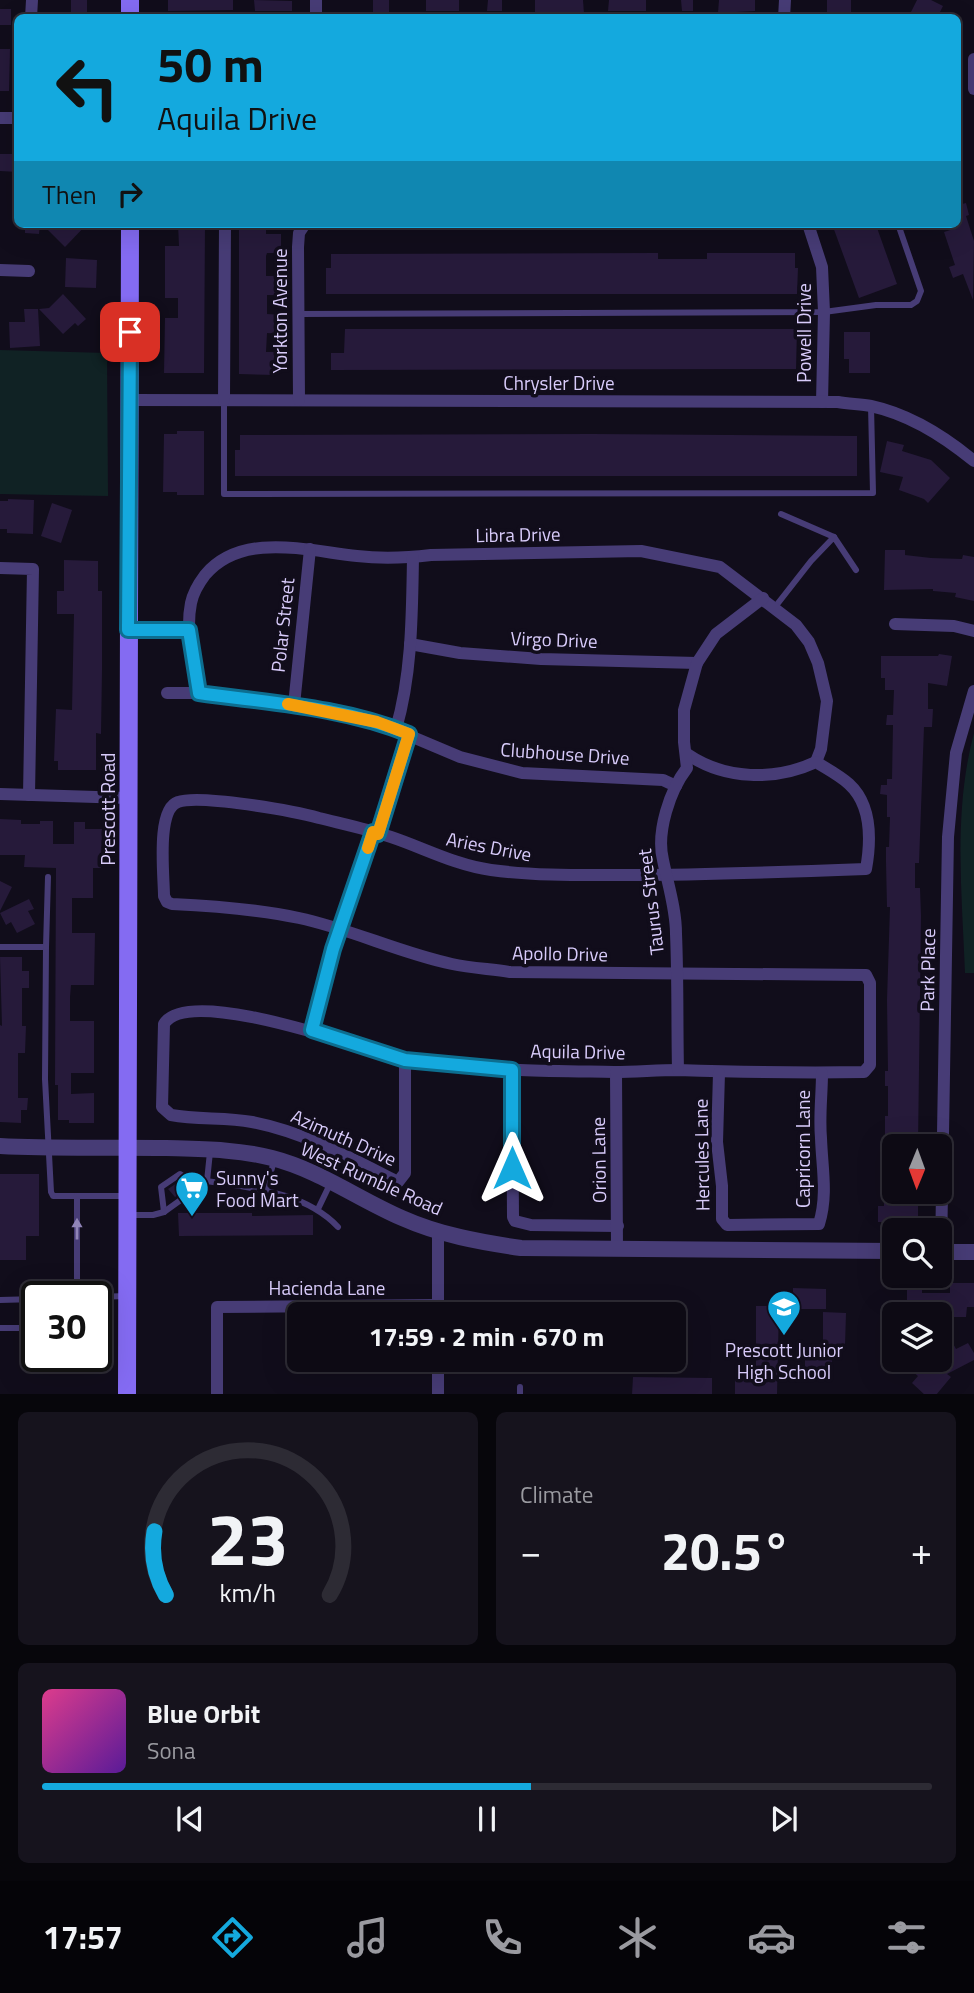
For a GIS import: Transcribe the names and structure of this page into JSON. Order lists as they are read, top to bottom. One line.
{"streets":{"main road":["Prescott Road"],"street":["Yorkton Avenue","Powell Drive","Chrysler Drive","Libra Drive","Polar Street","Virgo Drive","Clubhouse Drive","Aries Drive","Taurus Street","Apollo Drive","Park Place","Aquila Drive","Azimuth Drive","Capricorn Lane","Hercules Lane","Orion Lane","West Rumble Road","Hacienda Lane"]},"crossings":[["Yorkton Avenue","Chrysler Drive"],["Powell Drive","Chrysler Drive"],["Chrysler Drive","Prescott Road"],["Libra Drive","Polar Street"],["Libra Drive","Virgo Drive"],["Libra Drive","Clubhouse Drive"],["Libra Drive","Aries Drive"],["Libra Drive","Taurus Street"],["Polar Street","Clubhouse Drive"],["Virgo Drive","Aries Drive"],["Virgo Drive","Taurus Street"],["Clubhouse Drive","Taurus Street"],["Prescott Road","West Rumble Road"],["Aries Drive","Taurus Street"],["Aries Drive","Apollo Drive"],["Taurus Street","Apollo Drive"],["Taurus Street","Aquila Drive"],["Apollo Drive","Aquila Drive"],["Aquila Drive","Azimuth Drive"],["Aquila Drive","Capricorn Lane"],["Aquila Drive","Hercules Lane"],["Aquila Drive","Orion Lane"],["Capricorn Lane","Hercules Lane"],["Orion Lane","West Rumble Road"]],"places":{"supermarket":["Sunny's Food Mart"],"school or university":["Prescott Junior High School"]},"north":"bottom","page":{"turn":["50 m","Aquila Drive"],"then":"Then","limit":"30","trip":"17:59 · 2 min · 670 m","tile":"Climate","heat":["−","20.5°","+"],"song":["Blue Orbit","Sona"],"tabs":"17:57","gauge":["23","km/h"]}}
